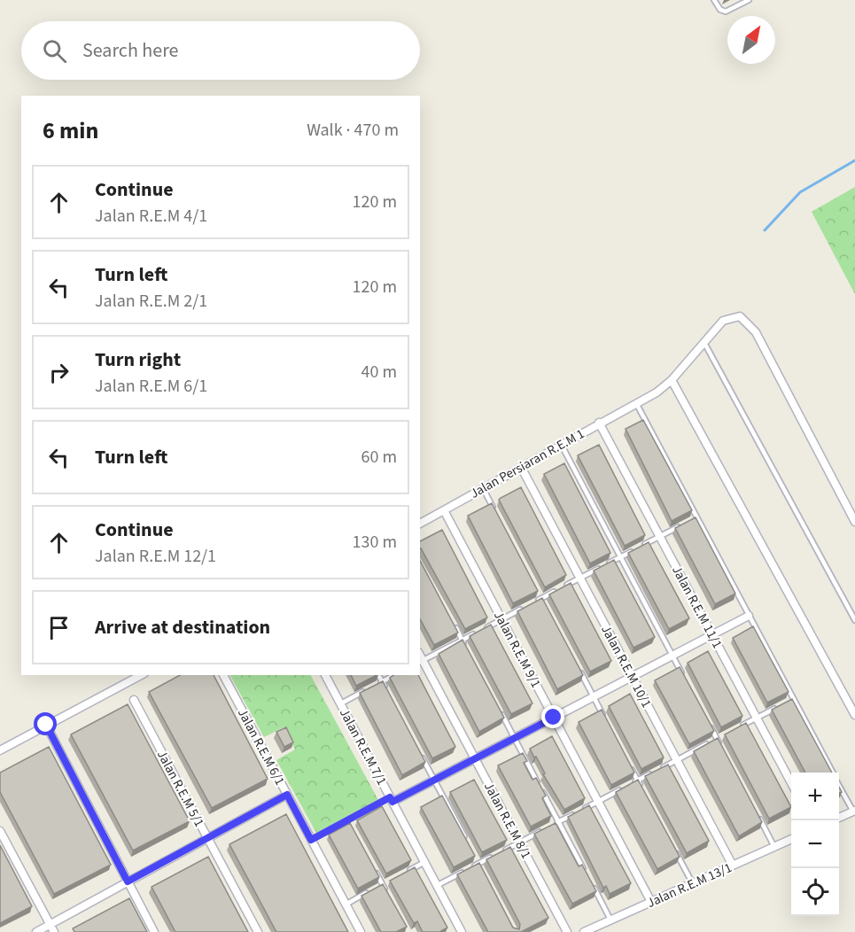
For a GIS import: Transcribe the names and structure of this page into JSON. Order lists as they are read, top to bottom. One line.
{"streets":{"street":["Jalan Persiaran R.E.M 1","Jalan R.E.M 11/1","Jalan R.E.M 9/1","Jalan R.E.M 10/1","Jalan R.E.M 6/1","Jalan R.E.M 7/1","Jalan R.E.M 5/1","Jalan R.E.M 8/1","Jalan R.E.M 13/1"]},"crossings":[["Jalan Persiaran R.E.M 1","Jalan R.E.M 11/1"],["Jalan Persiaran R.E.M 1","Jalan R.E.M 9/1"],["Jalan Persiaran R.E.M 1","Jalan R.E.M 10/1"],["Jalan R.E.M 9/1","Jalan R.E.M 13/1"],["Jalan R.E.M 10/1","Jalan R.E.M 13/1"]],"north":"top right","page":{"search":"Search here","heading":["6 min","Walk · 470 m"],"list":[["Continue","Jalan R.E.M 4/1","120 m"],["Turn left","Jalan R.E.M 2/1","120 m"],["Turn right","Jalan R.E.M 6/1","40 m"],["Turn left","60 m"],["Continue","Jalan R.E.M 12/1","130 m"],"Arrive at destination"],"map_buttons":["+","−"]}}
